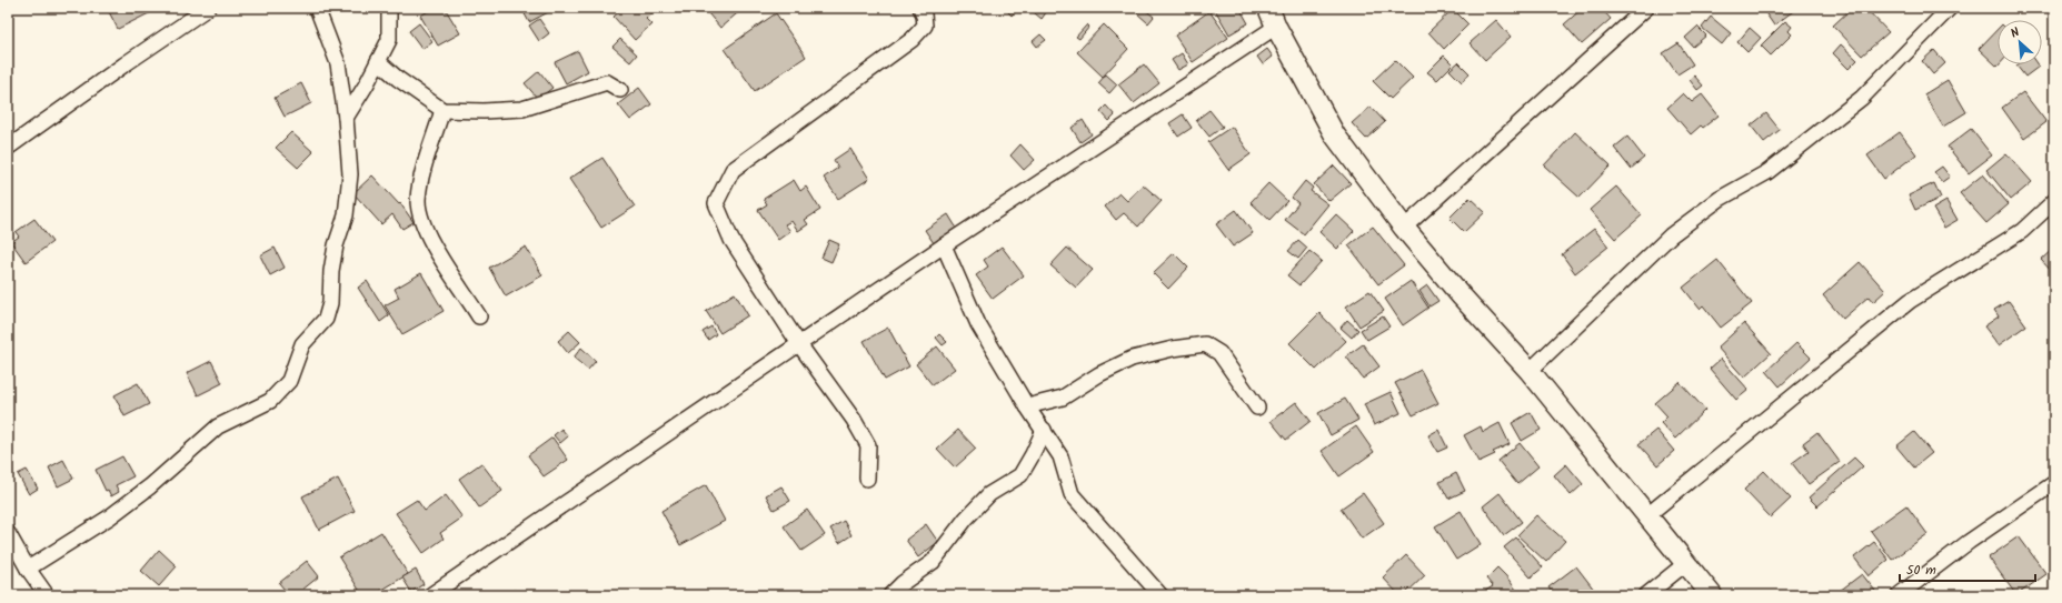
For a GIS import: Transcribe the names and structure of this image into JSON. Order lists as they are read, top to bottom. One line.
{"scale_bar":"50 m","north":"top left"}
